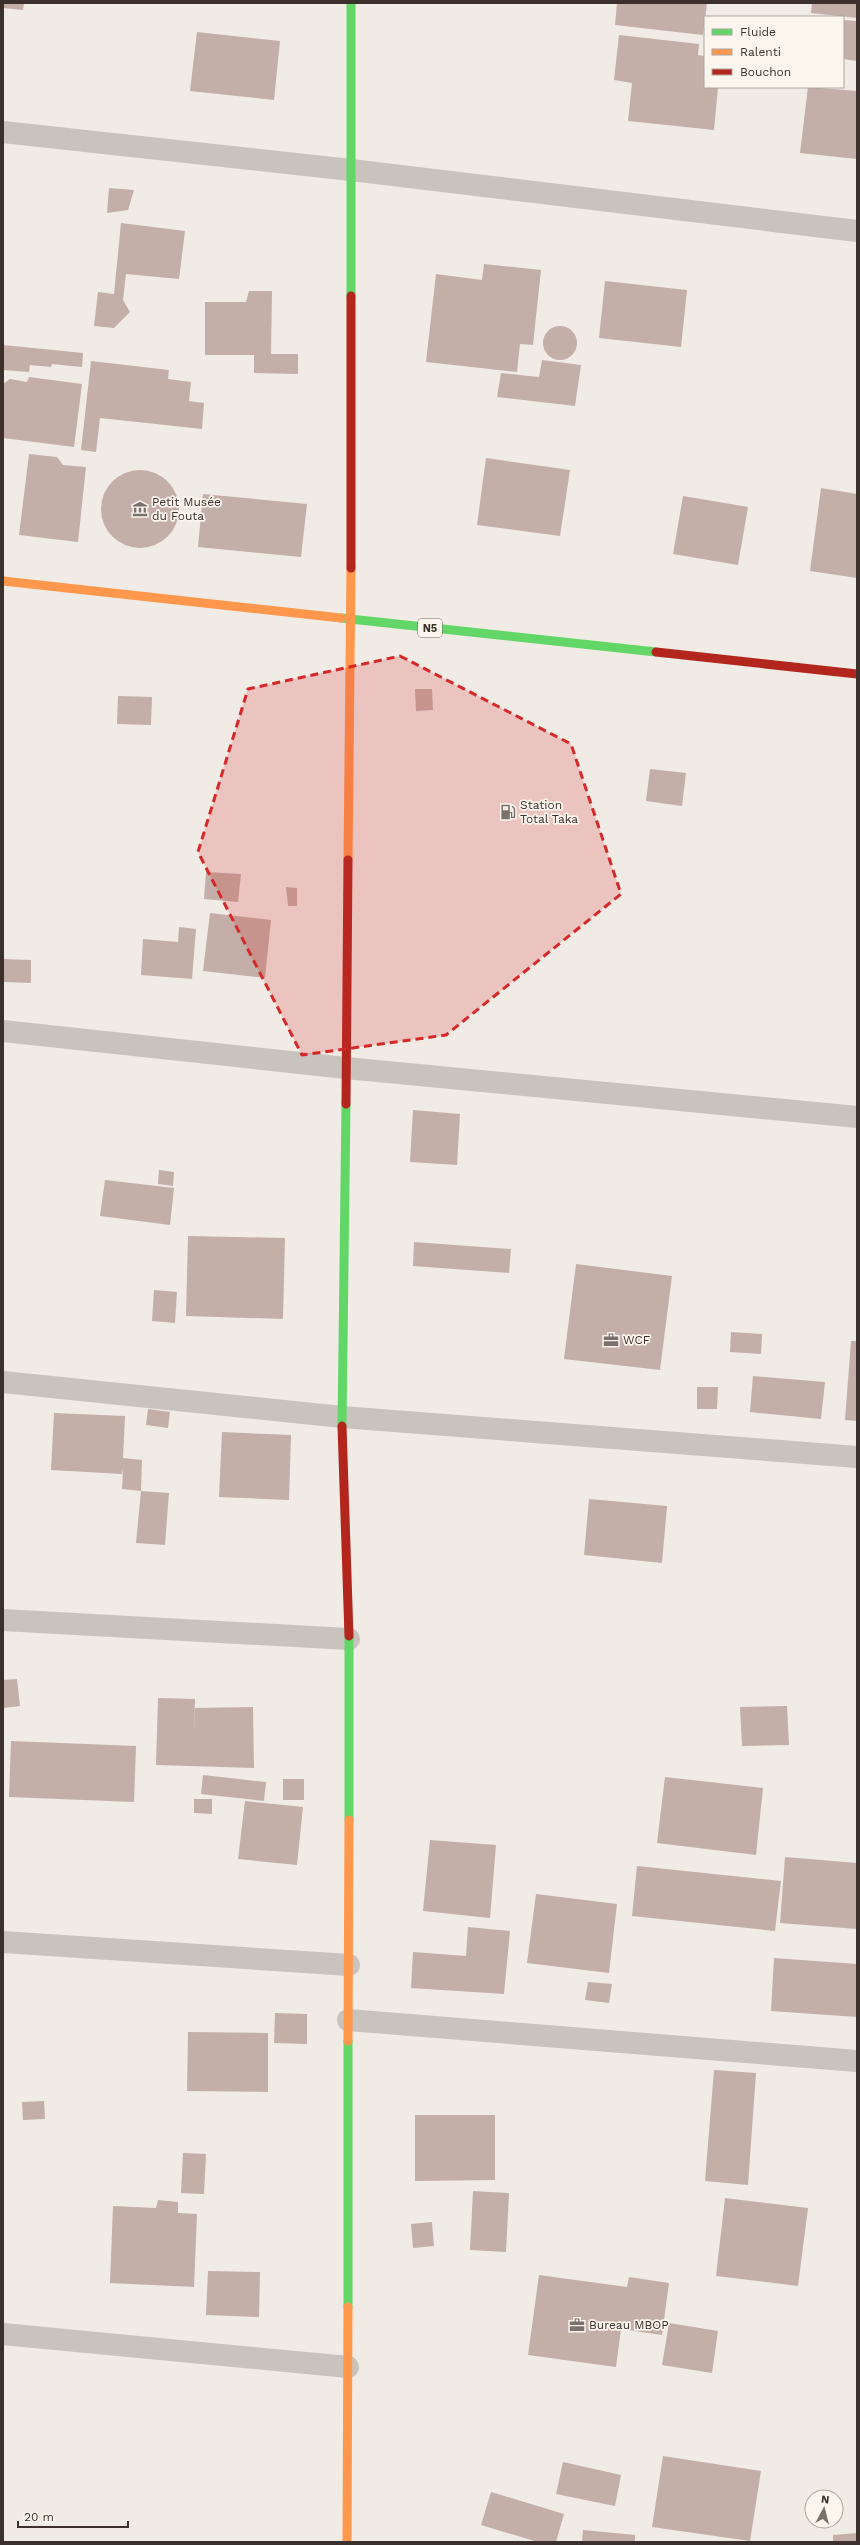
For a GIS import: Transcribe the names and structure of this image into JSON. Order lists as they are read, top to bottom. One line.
{"streets":{"main road":["N5"]},"places":{"museum":["Petit Musée du Fouta"],"fuel station":["Station Total Taka"],"office":["WCF","Bureau MBOP"]},"legend":["Fluide","Ralenti","Bouchon"],"scale_bar":"20 m","north":"top"}
